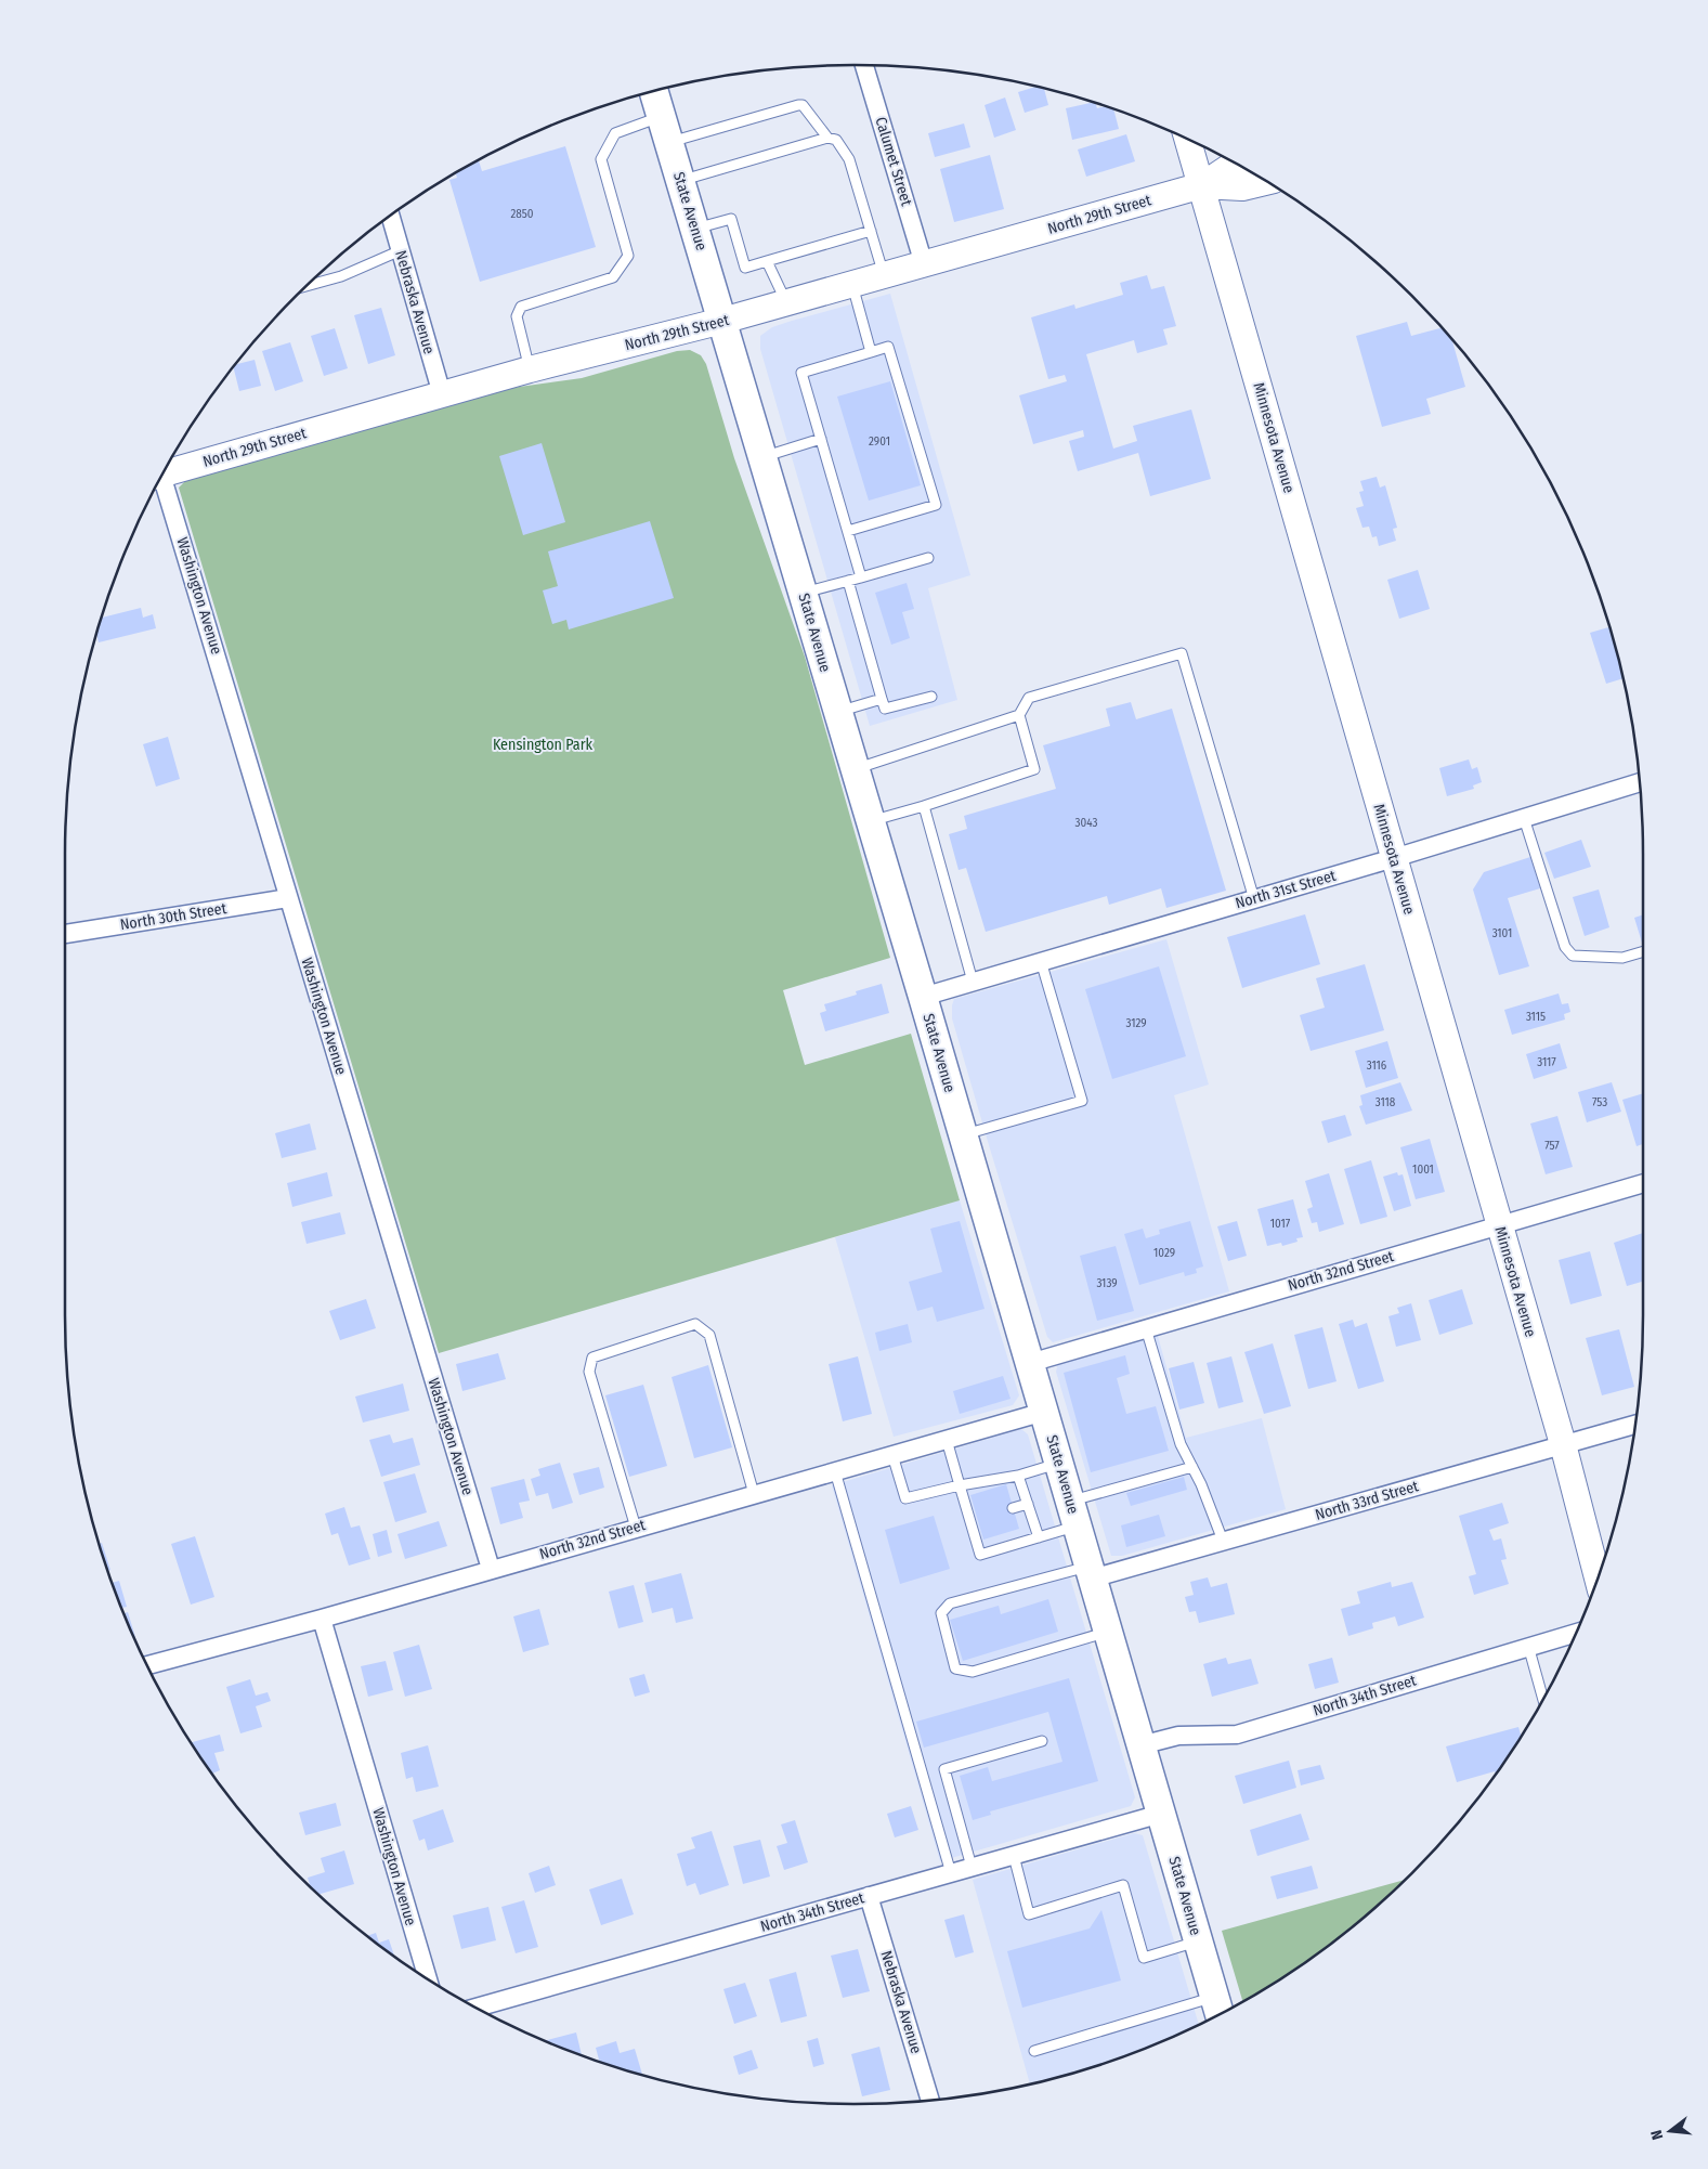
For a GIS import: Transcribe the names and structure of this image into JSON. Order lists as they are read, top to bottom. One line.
{"streets":{"main road":["State Avenue","North 29th Street","Minnesota Avenue"],"street":["Calumet Street","Nebraska Avenue","Washington Avenue","North 31st Street","North 30th Street","North 32nd Street","North 33rd Street","North 34th Street"]},"crossings":[["Calumet Street","North 29th Street"],["State Avenue","North 29th Street"],["State Avenue","North 31st Street"],["State Avenue","North 32nd Street"],["State Avenue","North 33rd Street"],["State Avenue","North 34th Street"],["North 29th Street","Nebraska Avenue"],["North 29th Street","Minnesota Avenue"],["Nebraska Avenue","North 34th Street"],["Minnesota Avenue","North 31st Street"],["Minnesota Avenue","North 32nd Street"],["Minnesota Avenue","North 33rd Street"],["Washington Avenue","North 30th Street"],["Washington Avenue","North 32nd Street"]],"parks":["Kensington Park"],"house_numbers":["2850","2901","3043","3101","3115","3129","3117","3116","3118","753","757","1001","1017","1029","3139"],"north":"left"}
